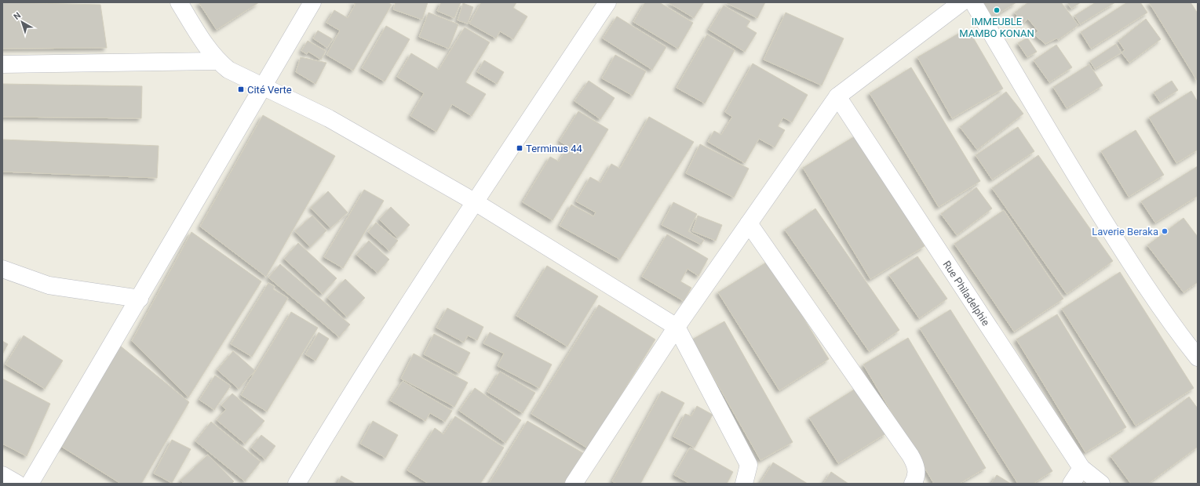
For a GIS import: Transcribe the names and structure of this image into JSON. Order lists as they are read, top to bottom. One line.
{"streets":{"street":["Rue Philadelphie"]},"places":{"other":["IMMEUBLE MAMBO KONAN","Laverie Beraka"],"transit":["Cité Verte","Terminus 44"]},"north":"top left"}
